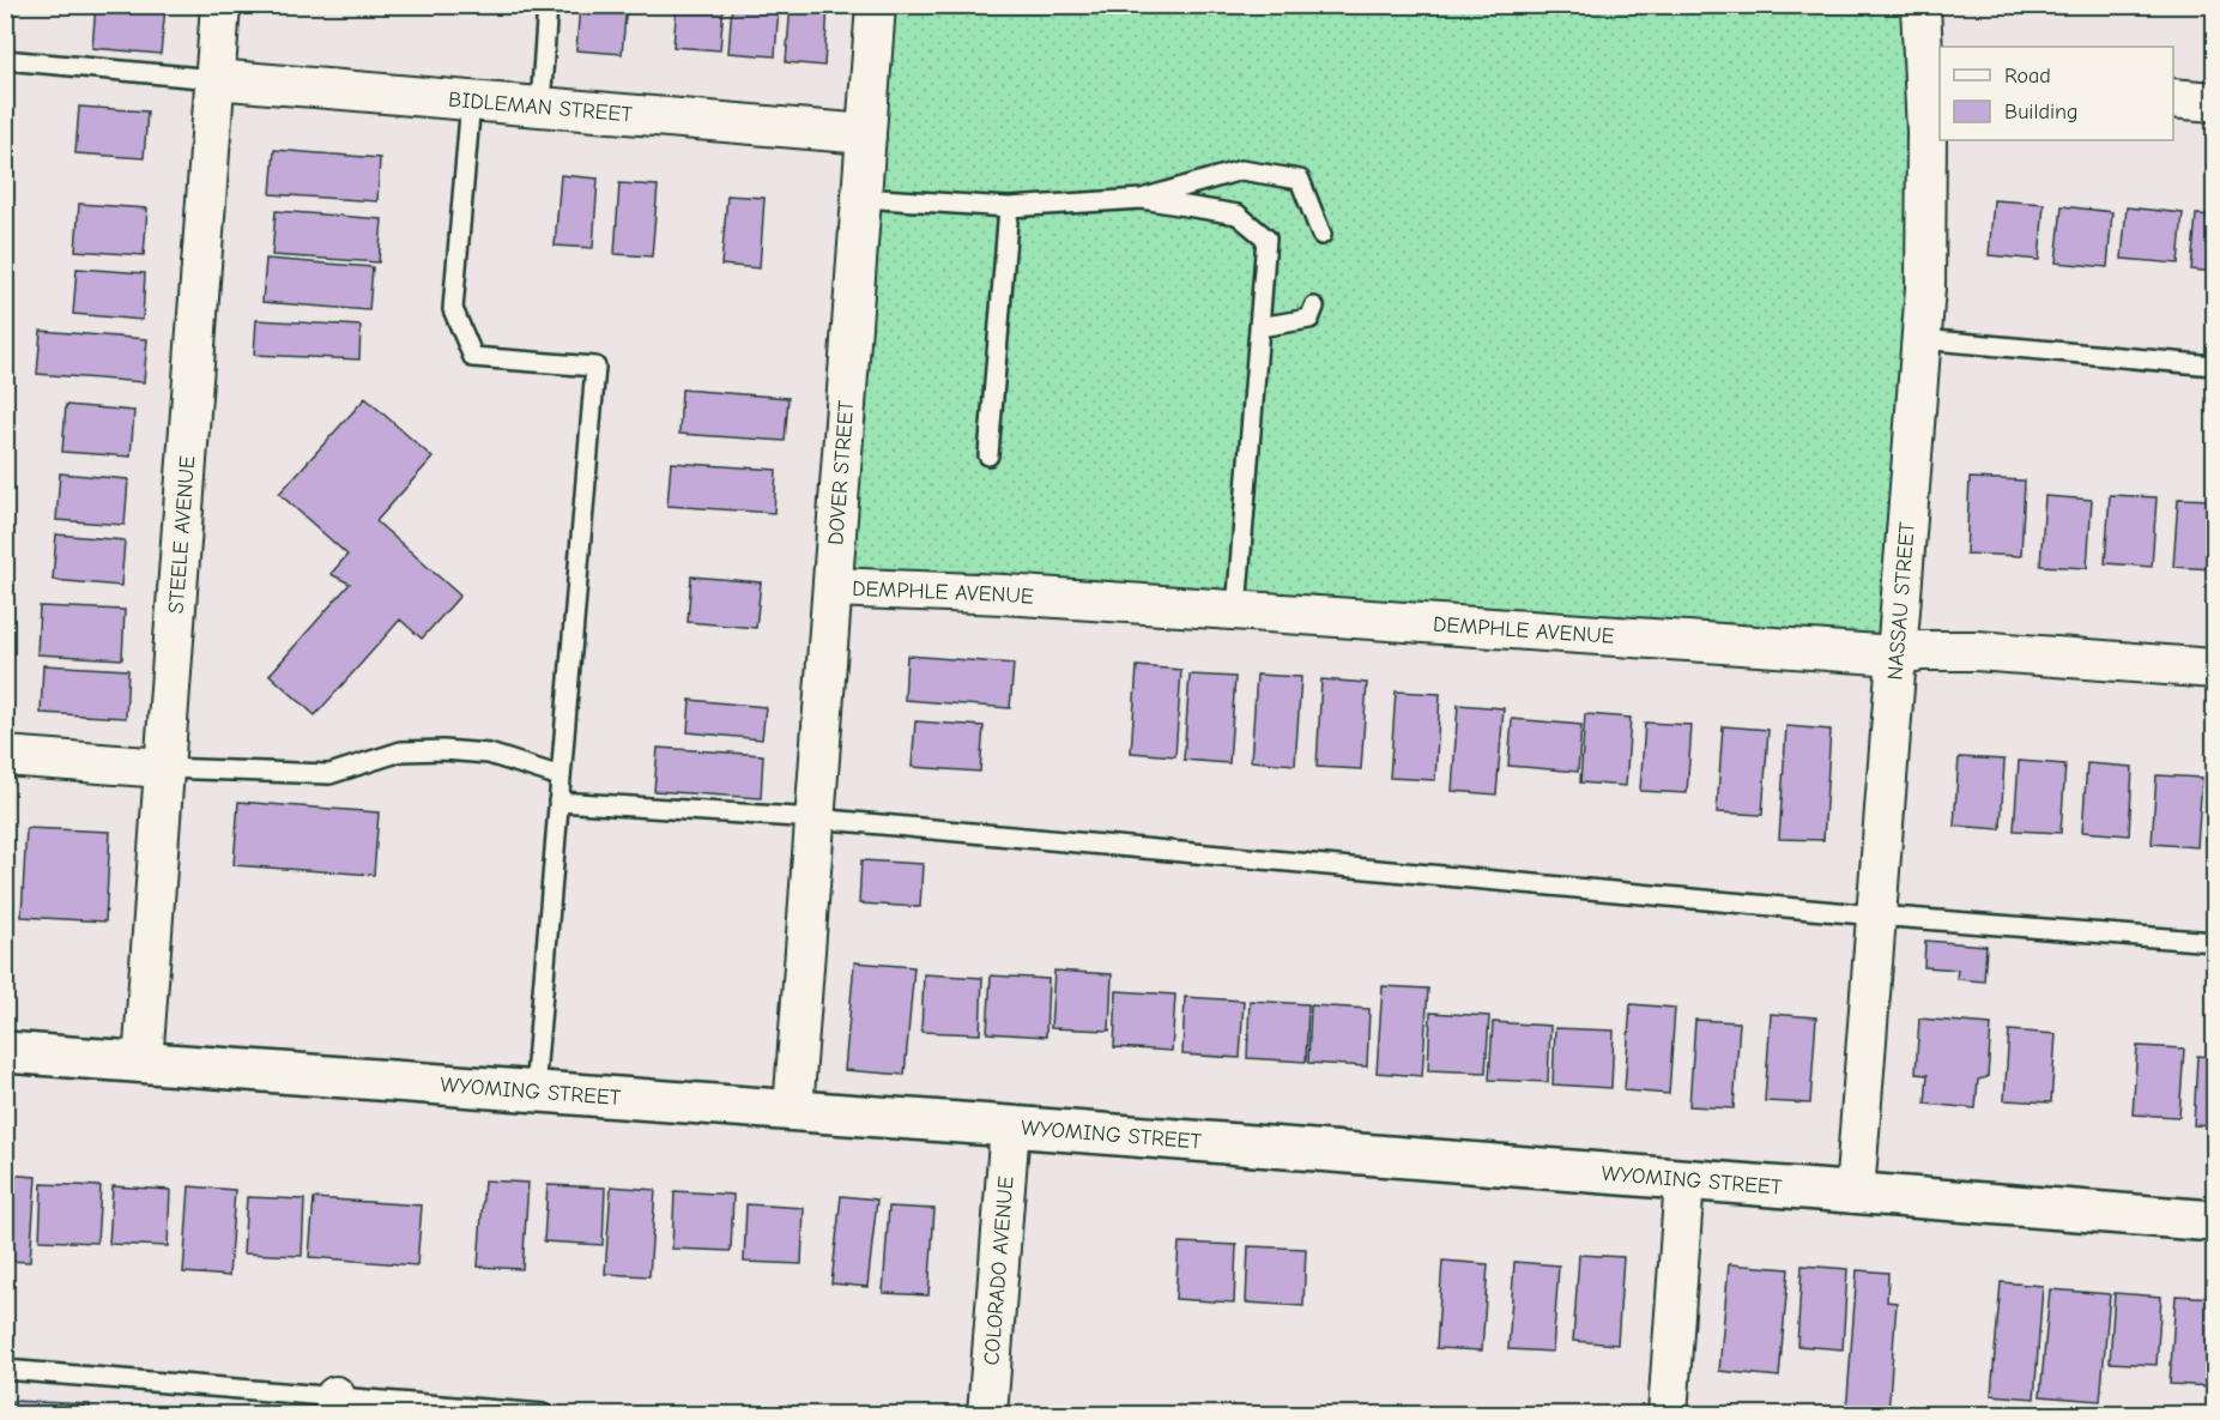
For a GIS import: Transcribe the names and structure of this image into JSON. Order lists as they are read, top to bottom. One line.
{"streets":{"street":["BIDLEMAN STREET","DOVER STREET","STEELE AVENUE","DEMPHLE AVENUE","NASSAU STREET","WYOMING STREET","COLORADO AVENUE"]},"crossings":[["BIDLEMAN STREET","DOVER STREET"],["BIDLEMAN STREET","STEELE AVENUE"],["DOVER STREET","DEMPHLE AVENUE"],["DOVER STREET","WYOMING STREET"],["STEELE AVENUE","WYOMING STREET"],["DEMPHLE AVENUE","NASSAU STREET"],["NASSAU STREET","WYOMING STREET"],["WYOMING STREET","COLORADO AVENUE"]],"legend":["Road","Building"]}
